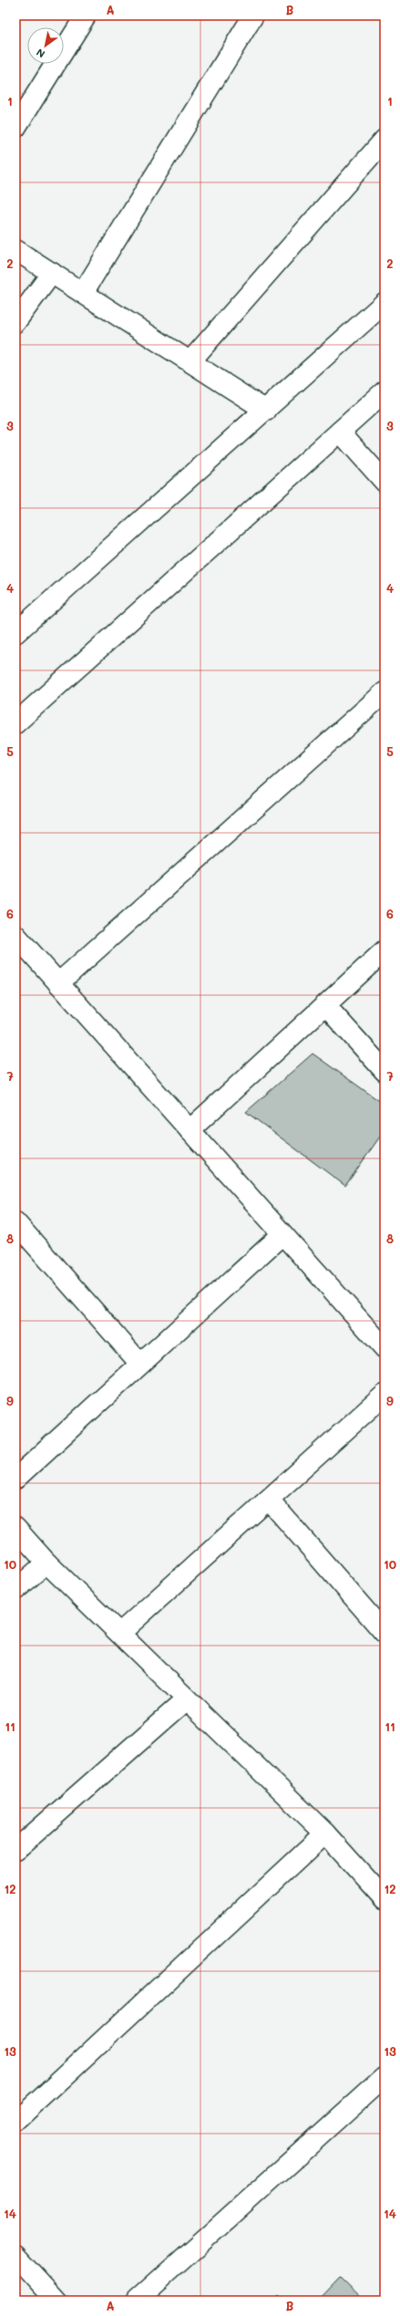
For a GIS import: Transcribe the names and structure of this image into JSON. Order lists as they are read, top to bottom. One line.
{"north":"bottom left","grid":{"columns":["A","B"],"rows":["1","2","3","4","5","6","7","8","9","10","11","12","13","14"]}}
